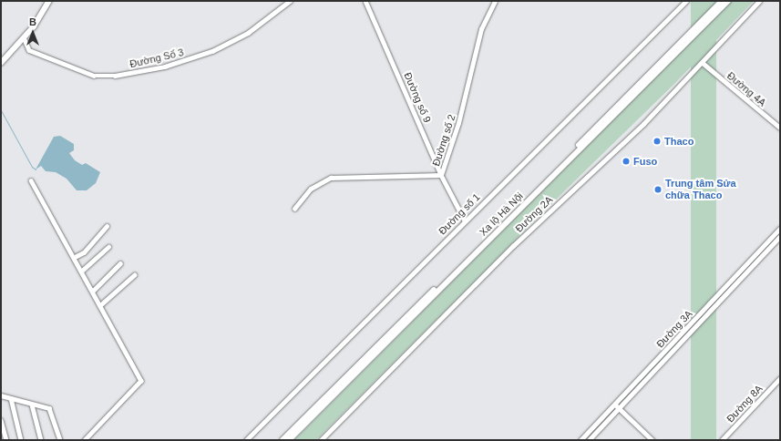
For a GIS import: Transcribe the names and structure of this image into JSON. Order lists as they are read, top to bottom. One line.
{"streets":{"highway":["Xa lộ Hà Nội"],"street":["Đường Số 3","Đường 4A","Đường số 9","Đường số 2","Đường số 1","Đường 2A","Đường 3A","Đường 8A"]},"crossings":[["Đường 4A","Đường 2A"],["Đường số 9","Đường số 2"],["Đường số 9","Đường số 1"]],"places":["Thaco","Fuso","Trung tâm Sửa chữa Thaco"],"north":"top"}
